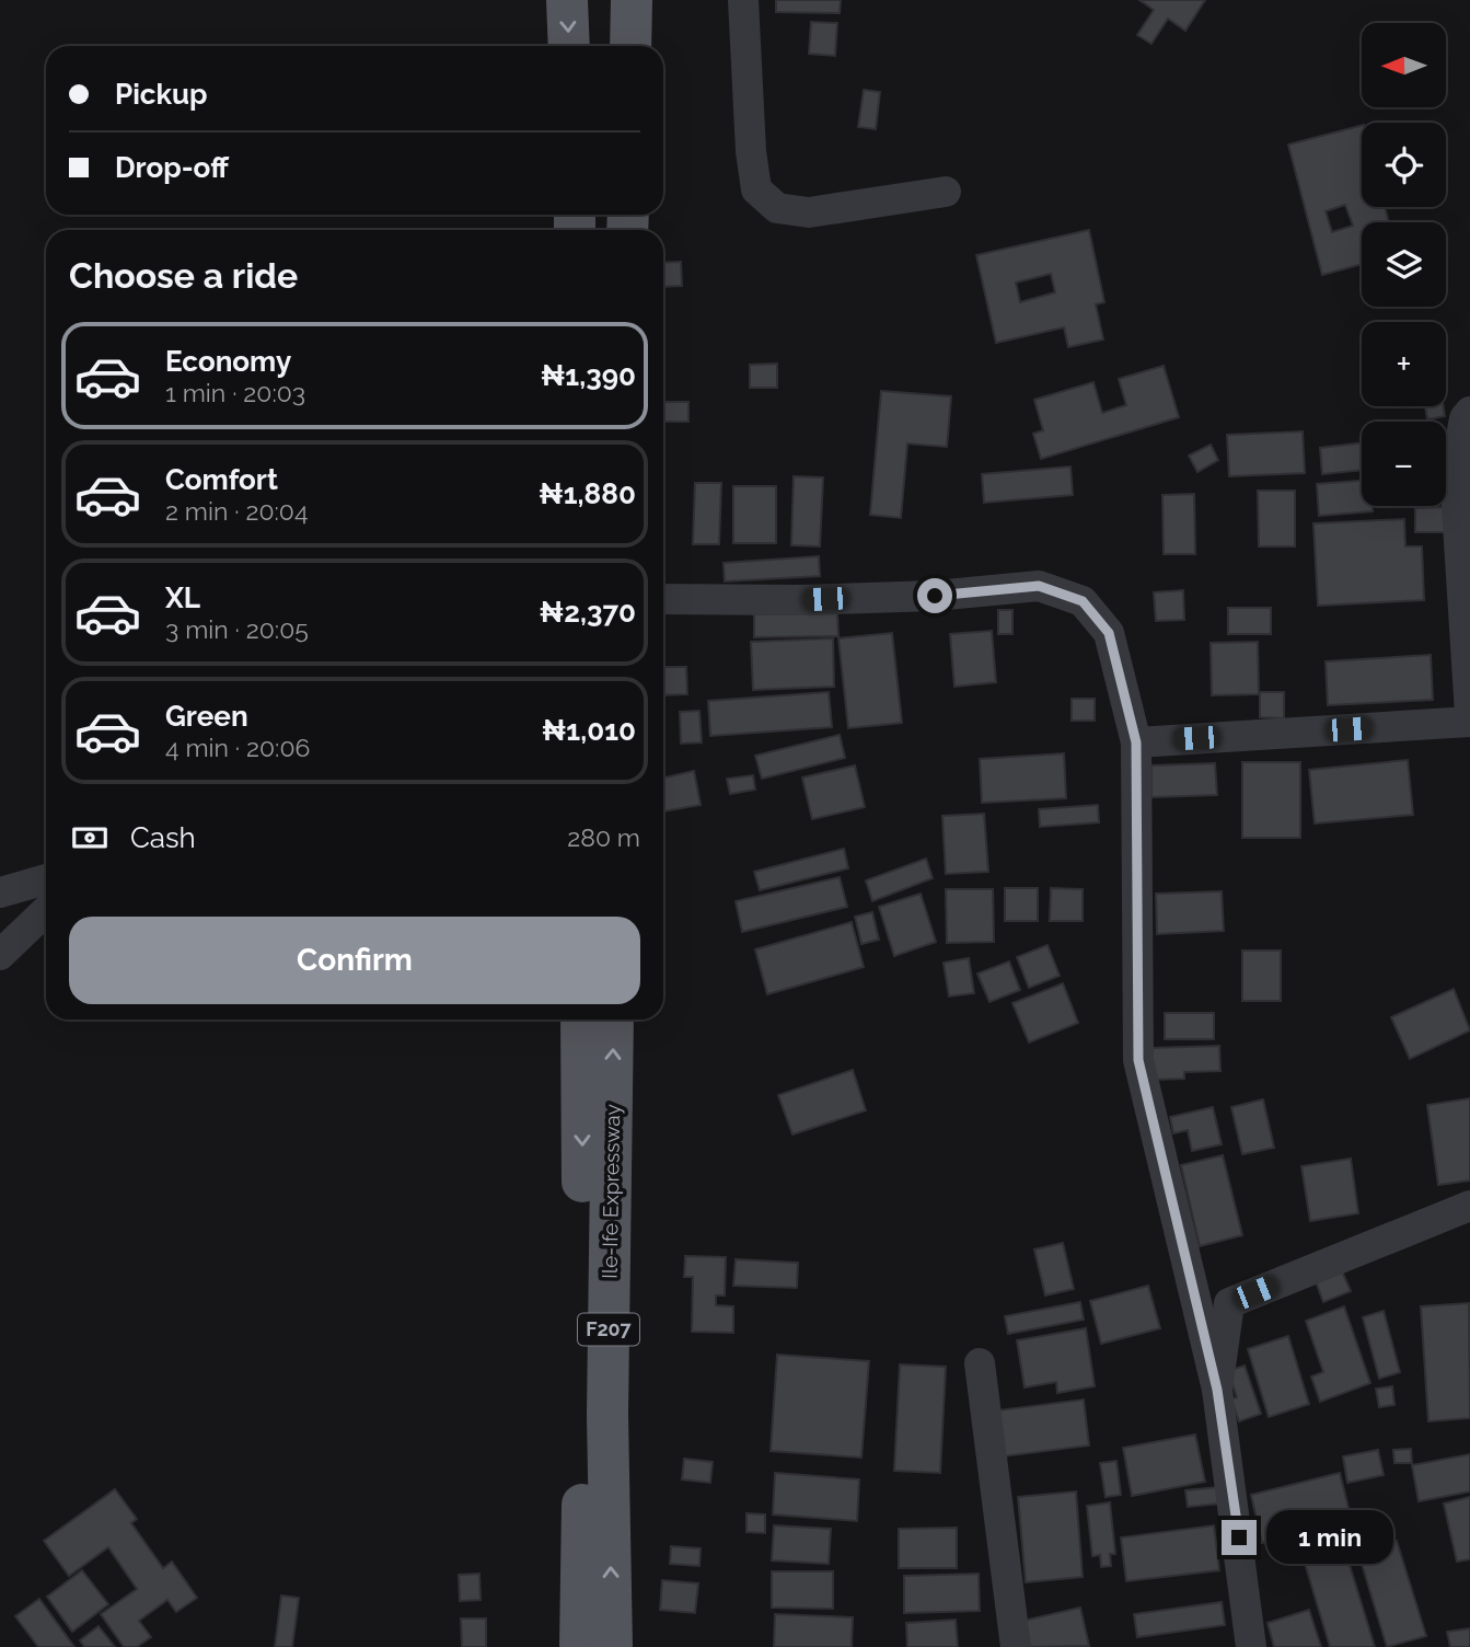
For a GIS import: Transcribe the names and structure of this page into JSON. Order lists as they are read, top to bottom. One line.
{"streets":{"main road":["Ile-Ife Expressway","F207"]},"north":"left","page":{"map_buttons":["+","−"],"banner":["Pickup","Drop-off"],"heading":"Choose a ride","list":[{"name":"Economy","note":"1 min · 20:03","value":"₦1,390"},{"name":"Comfort","note":"2 min · 20:04","value":"₦1,880"},{"name":"XL","note":"3 min · 20:05","value":"₦2,370"},{"name":"Green","note":"4 min · 20:06","value":"₦1,010"}],"pay":["Cash","280 m"],"buttons":"Confirm","bubble":"1 min"}}
